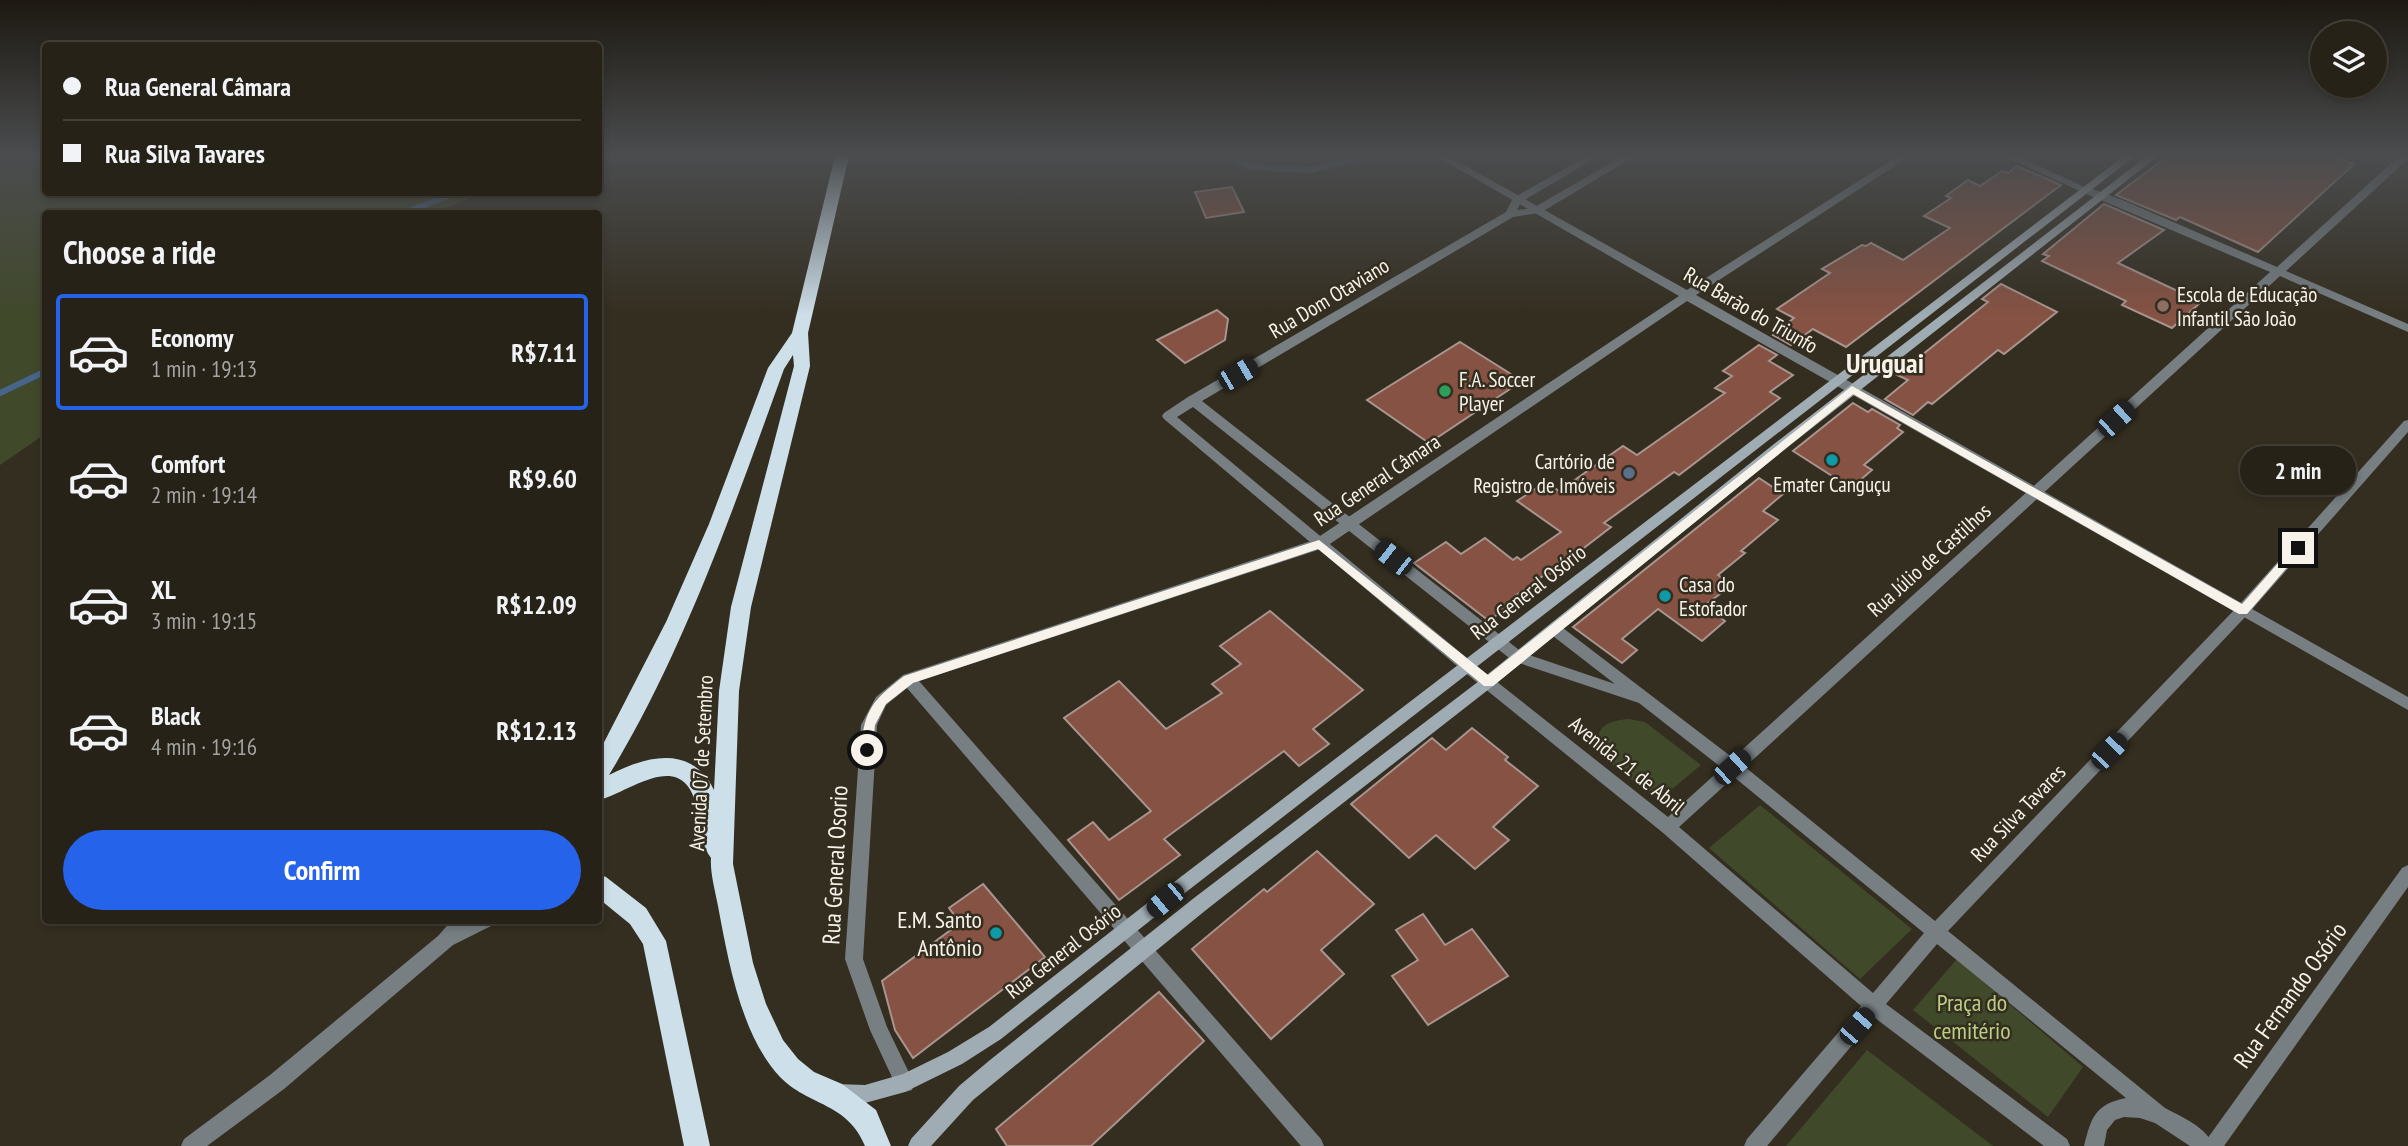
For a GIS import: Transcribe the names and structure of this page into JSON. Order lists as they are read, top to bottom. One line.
{"streets":{"highway":["Avenida 07 de Setembro"],"main road":["Rua General Osório"],"street":["Rua Dom Otaviano","Rua Barão do Triunfo","Rua General Câmara","Rua Júlio de Castilhos","Avenida 21 de Abril","Rua Silva Tavares","Rua General Osorio","Rua Fernando Osório"]},"crossings":[["Rua Dom Otaviano","Rua Barão do Triunfo"],["Rua Dom Otaviano","Avenida 21 de Abril"],["Rua Barão do Triunfo","Rua General Câmara"],["Rua Barão do Triunfo","Rua Júlio de Castilhos"],["Rua Barão do Triunfo","Rua General Osório"],["Rua Barão do Triunfo","Rua Silva Tavares"],["Rua General Câmara","Avenida 21 de Abril"],["Rua General Câmara","Rua General Osorio"],["Rua Júlio de Castilhos","Avenida 21 de Abril"],["Rua General Osório","Avenida 07 de Setembro"],["Rua General Osório","Avenida 21 de Abril"],["Rua General Osório","Rua General Osorio"],["Avenida 21 de Abril","Rua Silva Tavares"]],"districts":["Uruguai"],"parks":["Praça do cemitério"],"places":["Escola de Educação Infantil São João","F.A. Soccer Player","Emater Canguçu","Cartório de Registro de Imóveis","Casa do Estofador","E.M. Santo Antônio"],"page":{"banner":["Rua General Câmara","Rua Silva Tavares"],"heading":"Choose a ride","list":[{"name":"Economy","note":"1 min · 19:13","value":"R$7.11"},{"name":"Comfort","note":"2 min · 19:14","value":"R$9.60"},{"name":"XL","note":"3 min · 19:15","value":"R$12.09"},{"name":"Black","note":"4 min · 19:16","value":"R$12.13"}],"bubble":"2 min","buttons":"Confirm"}}
